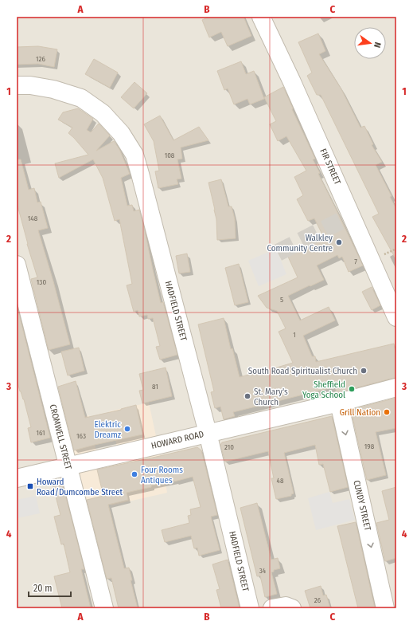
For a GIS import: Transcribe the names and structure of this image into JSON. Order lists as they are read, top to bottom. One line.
{"streets":{"street":["FIR STREET","HADFIELD STREET","CROMWELL STREET","HOWARD ROAD","CUNDY STREET"]},"crossings":[["HADFIELD STREET","HOWARD ROAD"],["CROMWELL STREET","HOWARD ROAD"],["HOWARD ROAD","CUNDY STREET"]],"one_way":["CUNDY STREET"],"places":{"other":["Walkley Community Centre","South Road Spiritualist Church","Sheffield Yoga School","St. Mary's Church","Grill Nation","Elektric Dreamz","Four Rooms Antiques"],"transit":["Howard Road/Dumcombe Street"]},"house_numbers":["126","108","148","7","130","5","1","81","161","163","198","210","48","34","26"],"scale_bar":"20 m","north":"right","grid":{"columns":["A","B","C"],"rows":["1","2","3","4"]}}
